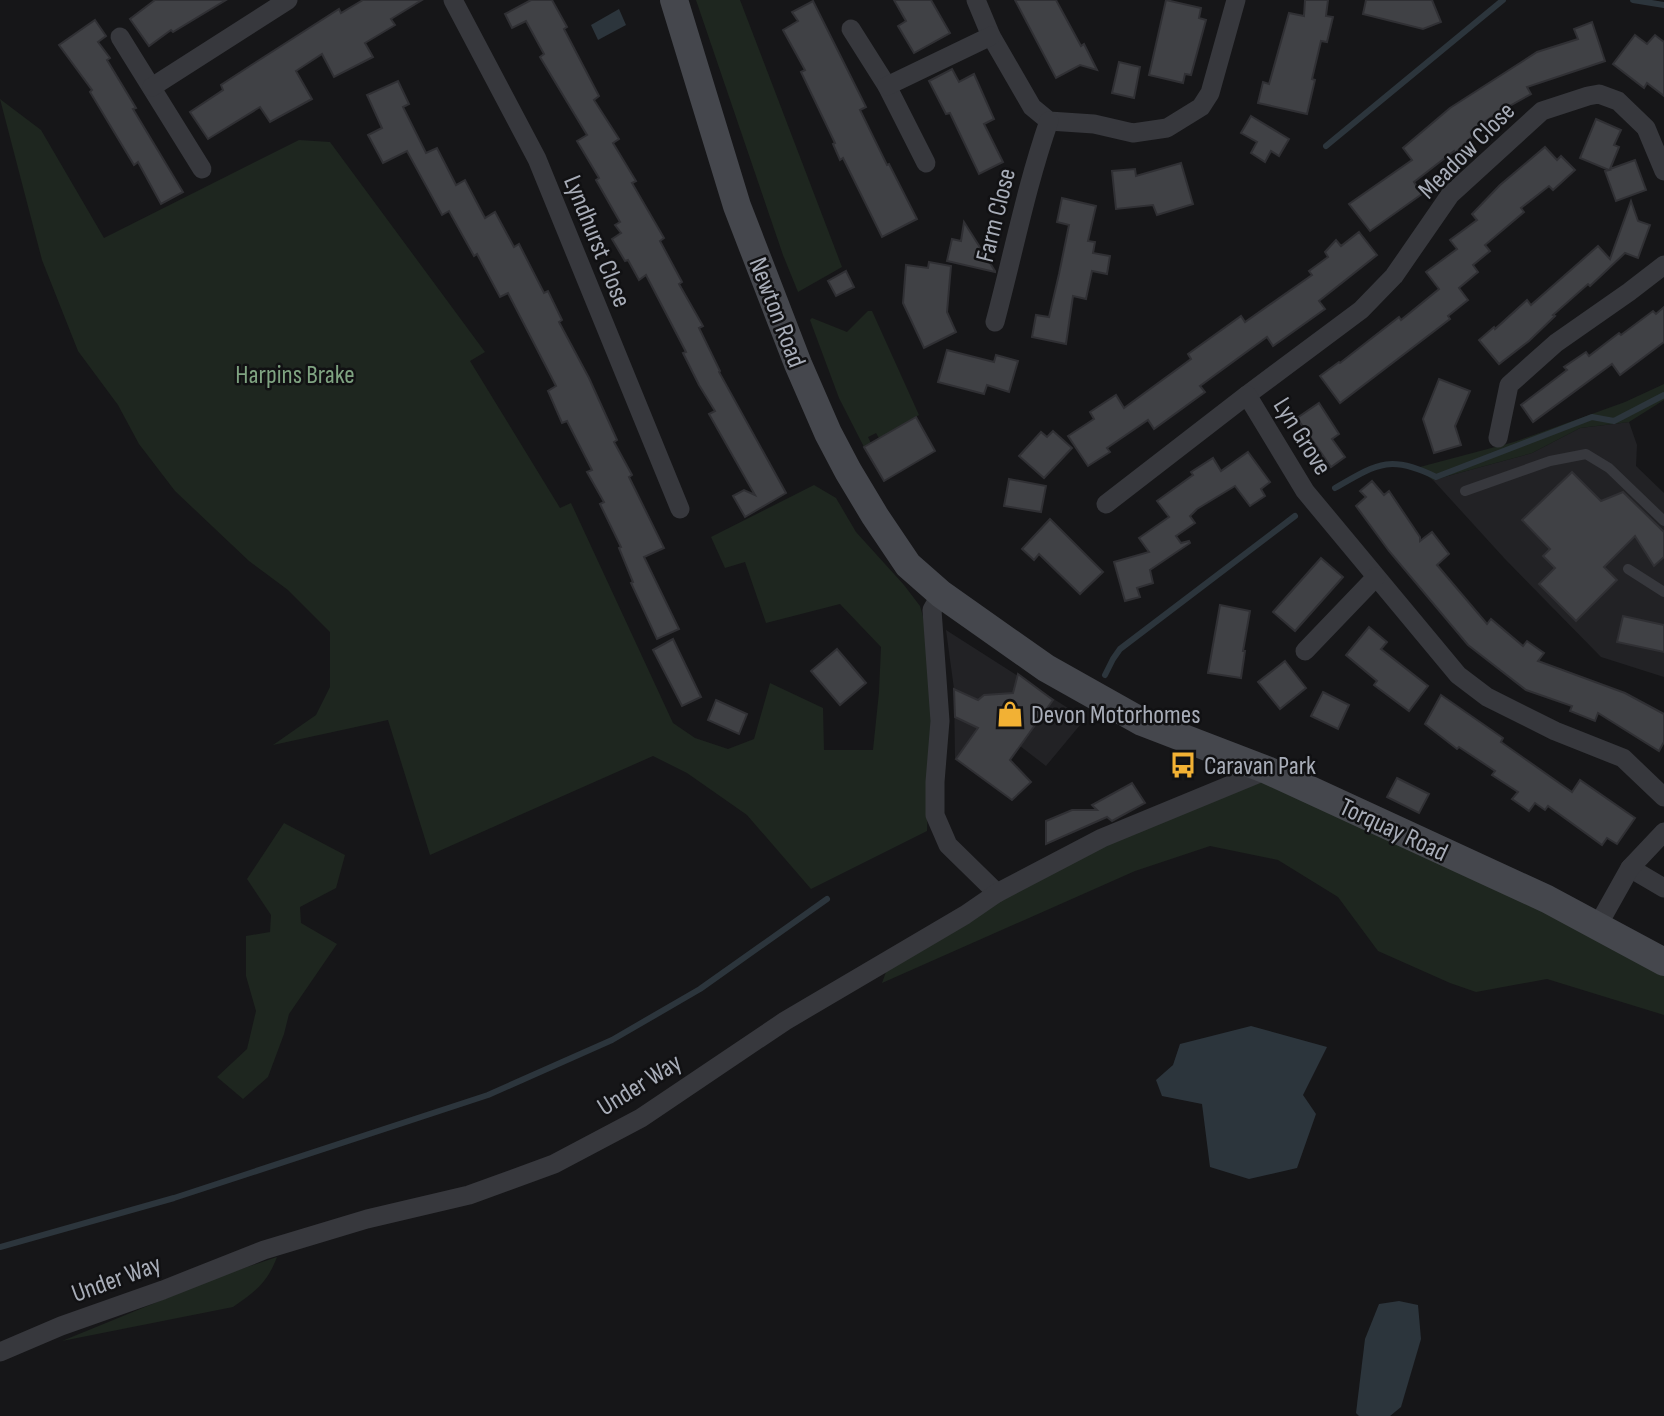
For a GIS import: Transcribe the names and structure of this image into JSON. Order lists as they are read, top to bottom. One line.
{"streets":{"street":["Meadow Close","Farm Close","Lyndhurst Close","Newton Road","Lyn Grove","Torquay Road","Under Way"]},"crossings":[["Meadow Close","Lyn Grove"],["Newton Road","Torquay Road"],["Torquay Road","Under Way"]],"parks":["Harpins Brake"],"places":{"shop":["Devon Motorhomes"],"bus stop":["Caravan Park"]}}
